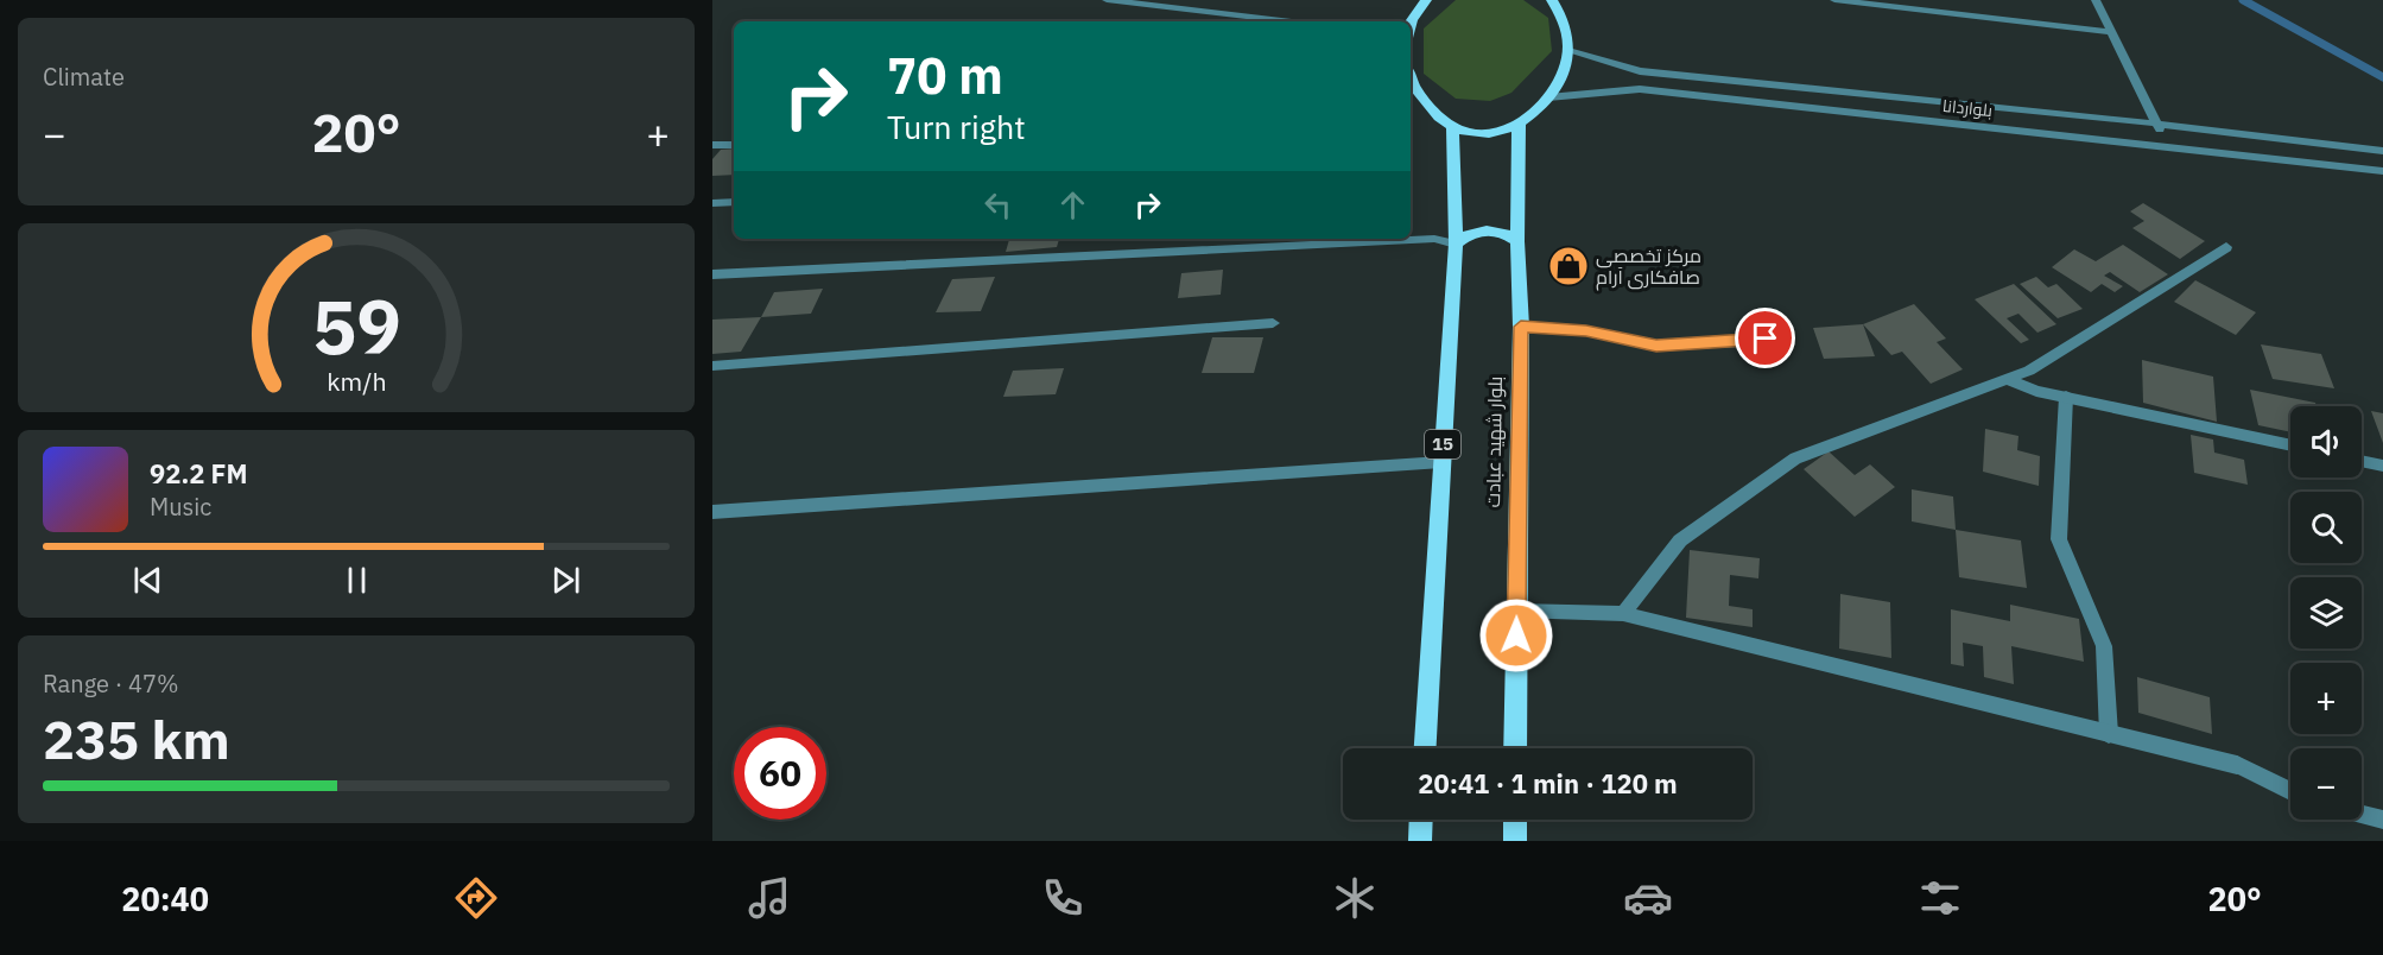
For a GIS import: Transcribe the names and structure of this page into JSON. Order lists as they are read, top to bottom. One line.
{"streets":{"main road":["بلوار شهید عبادت","15"],"street":["بلواردانا"]},"places":{"shop":["مرکز تخصصی صافکاری آرام"]},"page":{"tile":["Climate",["Range · 47%","235 km"]],"turn":["70 m","Turn right"],"heat":["−","20°","+"],"map_buttons":["+","−"],"song":["92.2 FM","Music"],"limit":"60","trip":"20:41 · 1 min · 120 m","tabs":["20:40","20°"],"gauge":["59","km/h"]}}
